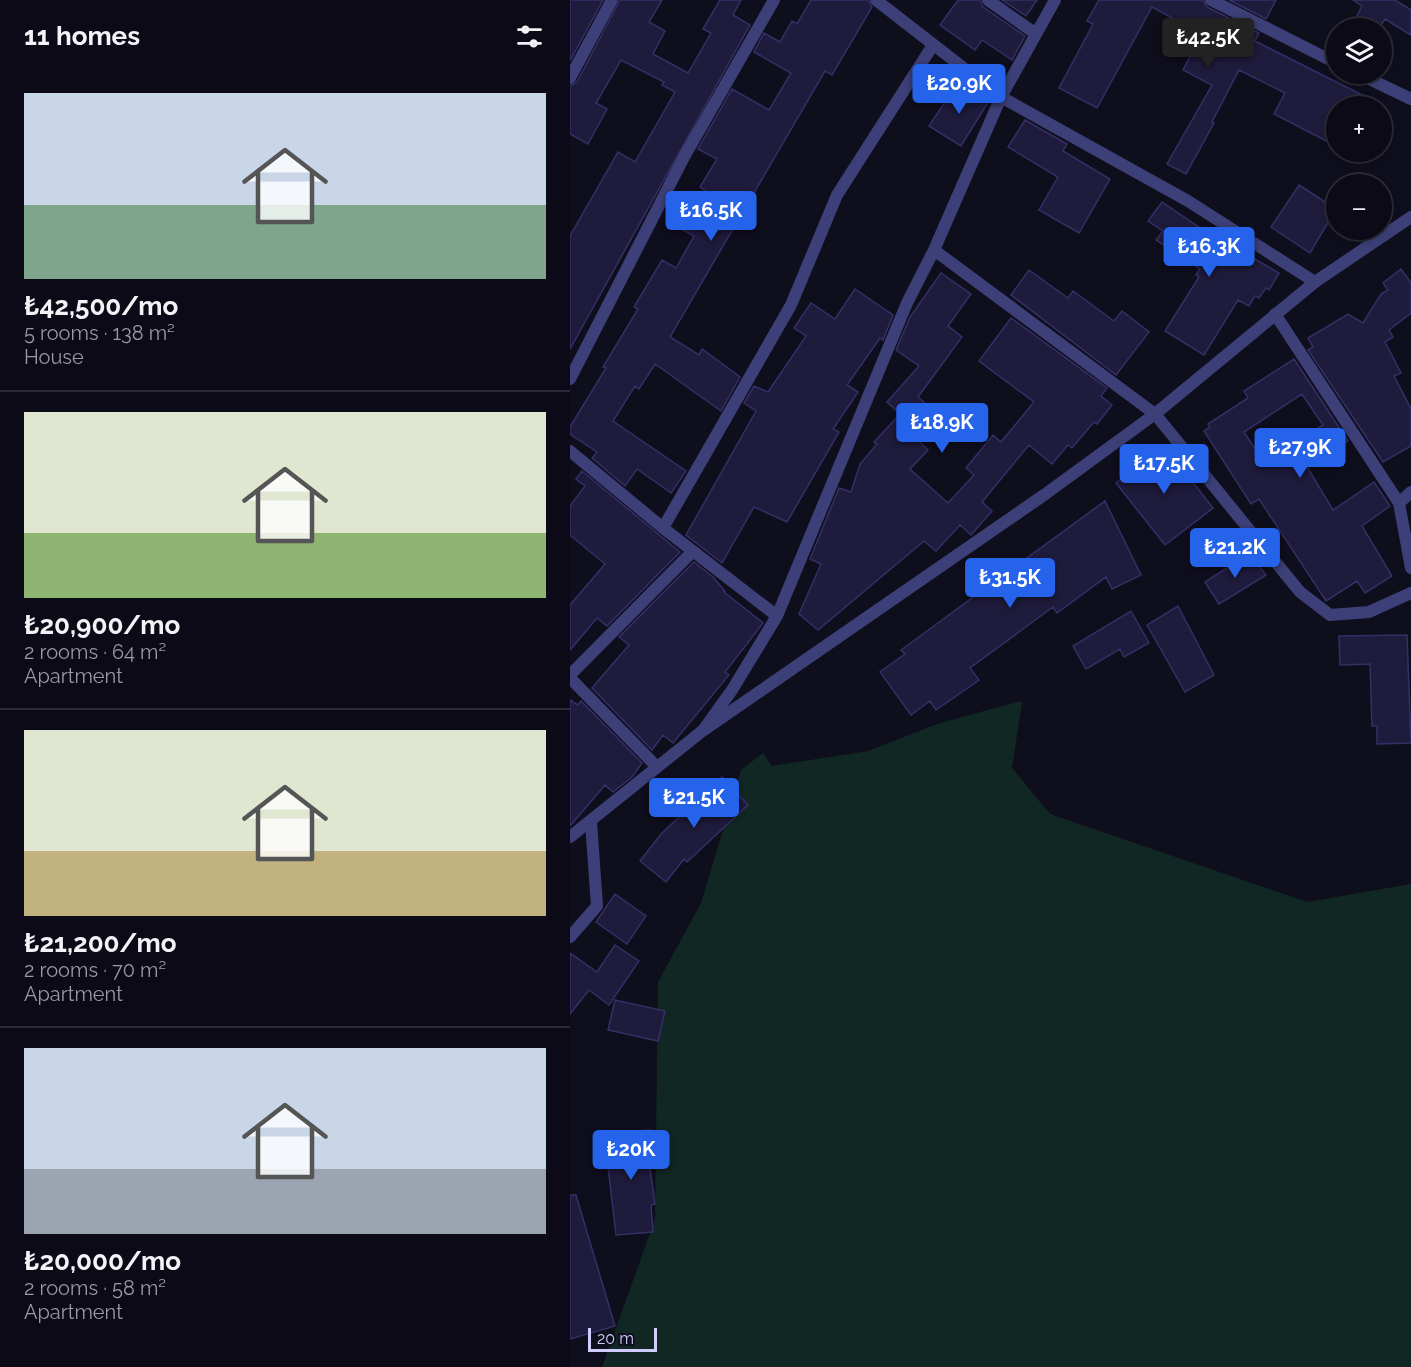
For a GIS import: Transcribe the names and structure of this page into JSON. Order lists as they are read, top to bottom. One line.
{"scale_bar":"20 m","page":{"heading":"11 homes","map_buttons":["+","−"],"price":["₺42.5K","₺20.9K","₺16.5K","₺16.3K","₺18.9K","₺27.9K","₺17.5K","₺21.2K","₺31.5K","₺21.5K","₺20K"],"list":[{"name":"₺42,500/mo","note":"5 rooms · 138 m² · House"},{"name":"₺20,900/mo","note":"2 rooms · 64 m² · Apartment"},{"name":"₺21,200/mo","note":"2 rooms · 70 m² · Apartment"},{"name":"₺20,000/mo","note":"2 rooms · 58 m² · Apartment"}],"scale":"20 m"}}
